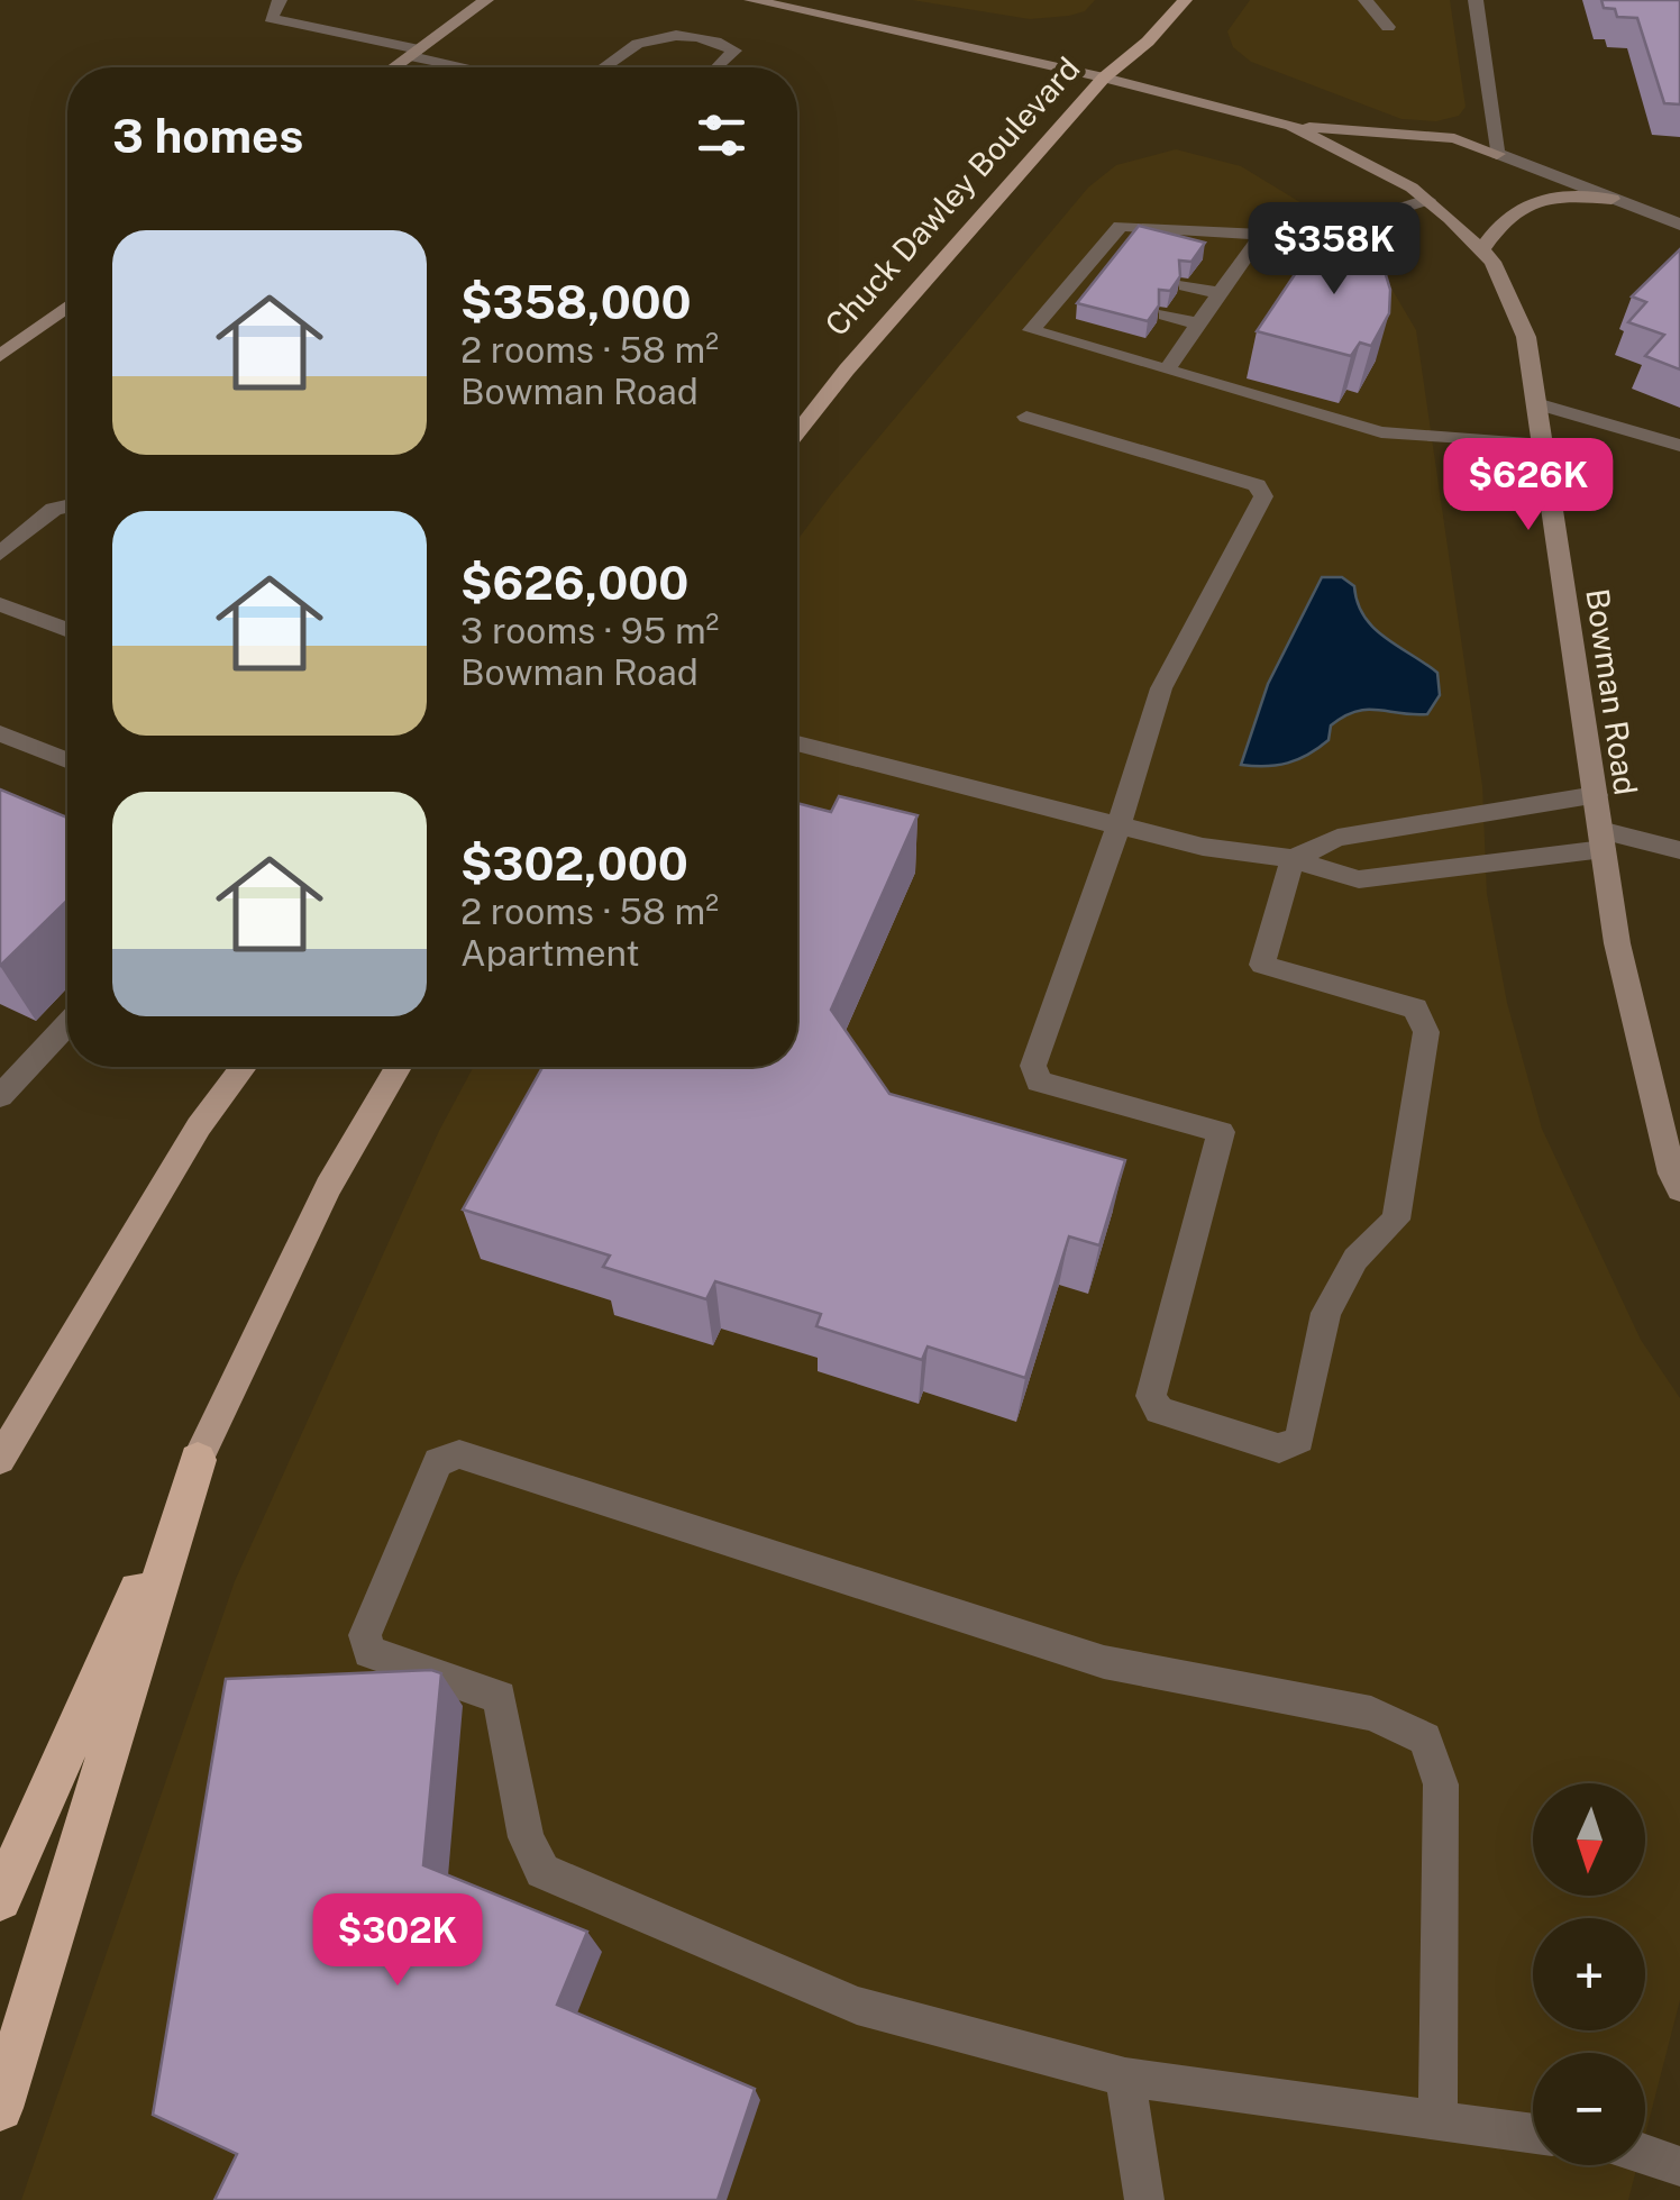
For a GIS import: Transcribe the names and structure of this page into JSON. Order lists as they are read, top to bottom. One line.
{"streets":{"main road":["Chuck Dawley Boulevard","Bowman Road"]},"crossings":[["Chuck Dawley Boulevard","Bowman Road"]],"north":"bottom","page":{"heading":"3 homes","price":["$358K","$626K","$302K"],"list":[{"name":"$358,000","note":"2 rooms · 58 m² · Bowman Road"},{"name":"$626,000","note":"3 rooms · 95 m² · Bowman Road"},{"name":"$302,000","note":"2 rooms · 58 m² · Apartment"}],"map_buttons":["+","−"]}}
